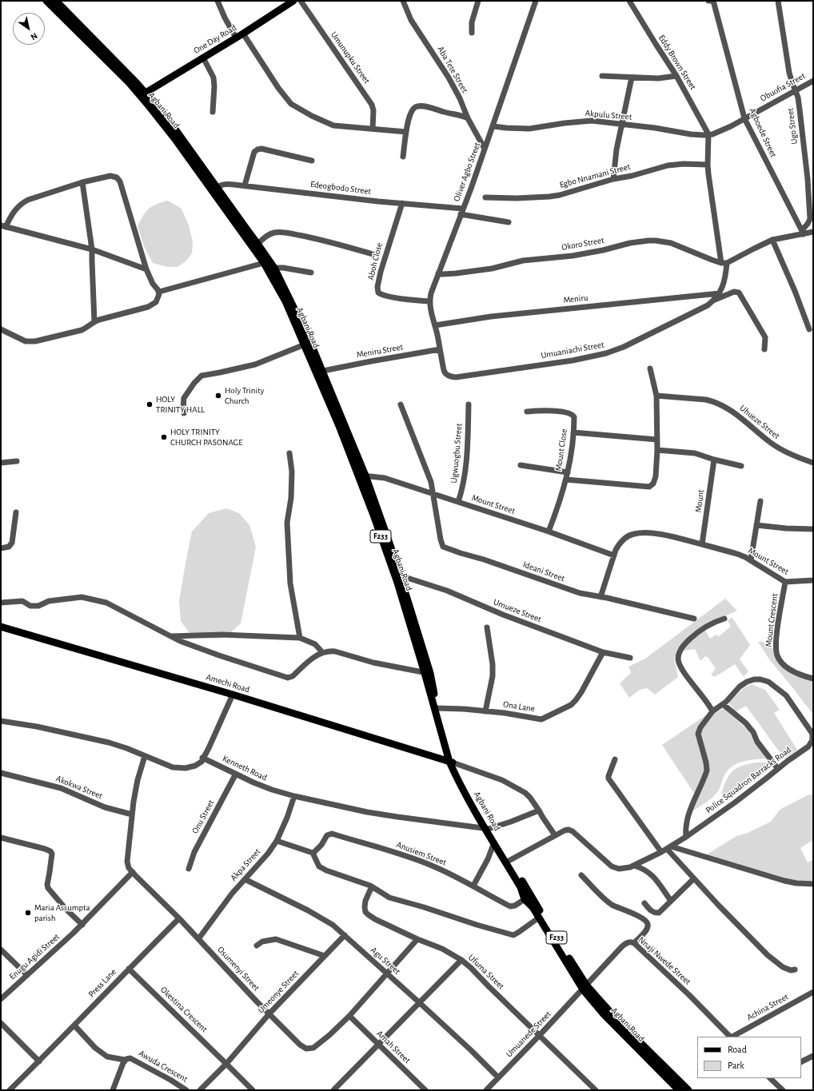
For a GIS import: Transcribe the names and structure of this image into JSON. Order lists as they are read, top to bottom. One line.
{"streets":{"main road":["One Day Road","Agbani Road","F233","Amechi Road"],"street":["Umunupku Street","Eddy Brown Street","Aba Tete Street","Obuofia Street","Akpulu Street","Ugo Street","Agboede Street","Oliver Agbo Street","Egbo Nnamani Street","Edeogbodo Street","Okoro Street","Aboh Close","Meniru","Umuaniachi Street","Meniru Street","Uhueze Street","Mount Close","Ugwuogbu Street","Mount","Mount Street","Ideani Street","Umueze Street","Mount Crescent","Ona Lane","Kenneth Road","Police Squadron Barracks Road","Akokwa Street","Onu Street","Anusiem Street","Akpa Street","Enugu Agidi Street","Agu Street","Nnaji Nwede Street","Osumenyi Street","Ufuma Street","Press Lane","Umeonye Street","Achina Street","Okestina Crescent","Umuanede Street","Amah Street","Awuda Crescent"]},"crossings":[["One Day Road","Agbani Road"],["Eddy Brown Street","Obuofia Street"],["Eddy Brown Street","Akpulu Street"],["Aba Tete Street","Oliver Agbo Street"],["Obuofia Street","Akpulu Street"],["Obuofia Street","Ugo Street"],["Obuofia Street","Agboede Street"],["Agbani Road","Edeogbodo Street"],["Agbani Road","Meniru Street"],["Agbani Road","Mount Street"],["Agbani Road","Umueze Street"],["Agbani Road","Amechi Road"],["Agbani Road","Ona Lane"],["Agbani Road","Kenneth Road"],["Agbani Road","Anusiem Street"],["Agbani Road","Nnaji Nwede Street"],["Agbani Road","Umuanede Street"],["Akpulu Street","Oliver Agbo Street"],["Ugo Street","Agboede Street"],["Oliver Agbo Street","Edeogbodo Street"],["Oliver Agbo Street","Okoro Street"],["Oliver Agbo Street","Aboh Close"],["Oliver Agbo Street","Meniru"],["Oliver Agbo Street","Umuaniachi Street"],["Oliver Agbo Street","Meniru Street"],["Edeogbodo Street","Aboh Close"],["Okoro Street","Umuaniachi Street"],["Meniru","Umuaniachi Street"],["Umuaniachi Street","Meniru Street"],["Mount Close","Mount Street"],["Ugwuogbu Street","Mount Street"],["Mount","Mount Street"],["Mount Street","Ideani Street"],["Mount Street","Mount Crescent"],["Umueze Street","Ona Lane"],["Kenneth Road","Onu Street"],["Kenneth Road","Akpa Street"],["Akokwa Street","Osumenyi Street"],["Akpa Street","Agu Street"],["Akpa Street","Osumenyi Street"],["Enugu Agidi Street","Osumenyi Street"],["Agu Street","Osumenyi Street"],["Agu Street","Umeonye Street"],["Agu Street","Umuanede Street"],["Nnaji Nwede Street","Umuanede Street"],["Osumenyi Street","Ufuma Street"],["Osumenyi Street","Press Lane"],["Osumenyi Street","Umeonye Street"],["Osumenyi Street","Amah Street"],["Ufuma Street","Umuanede Street"],["Press Lane","Okestina Crescent"],["Umeonye Street","Okestina Crescent"]],"places":["Holy Trinity Church","HOLY TRINITY HALL","HOLY TRINITY CHURCH PASONAGE","Maria Assumpta parish"],"legend":["Road","Park"],"north":"bottom right"}
